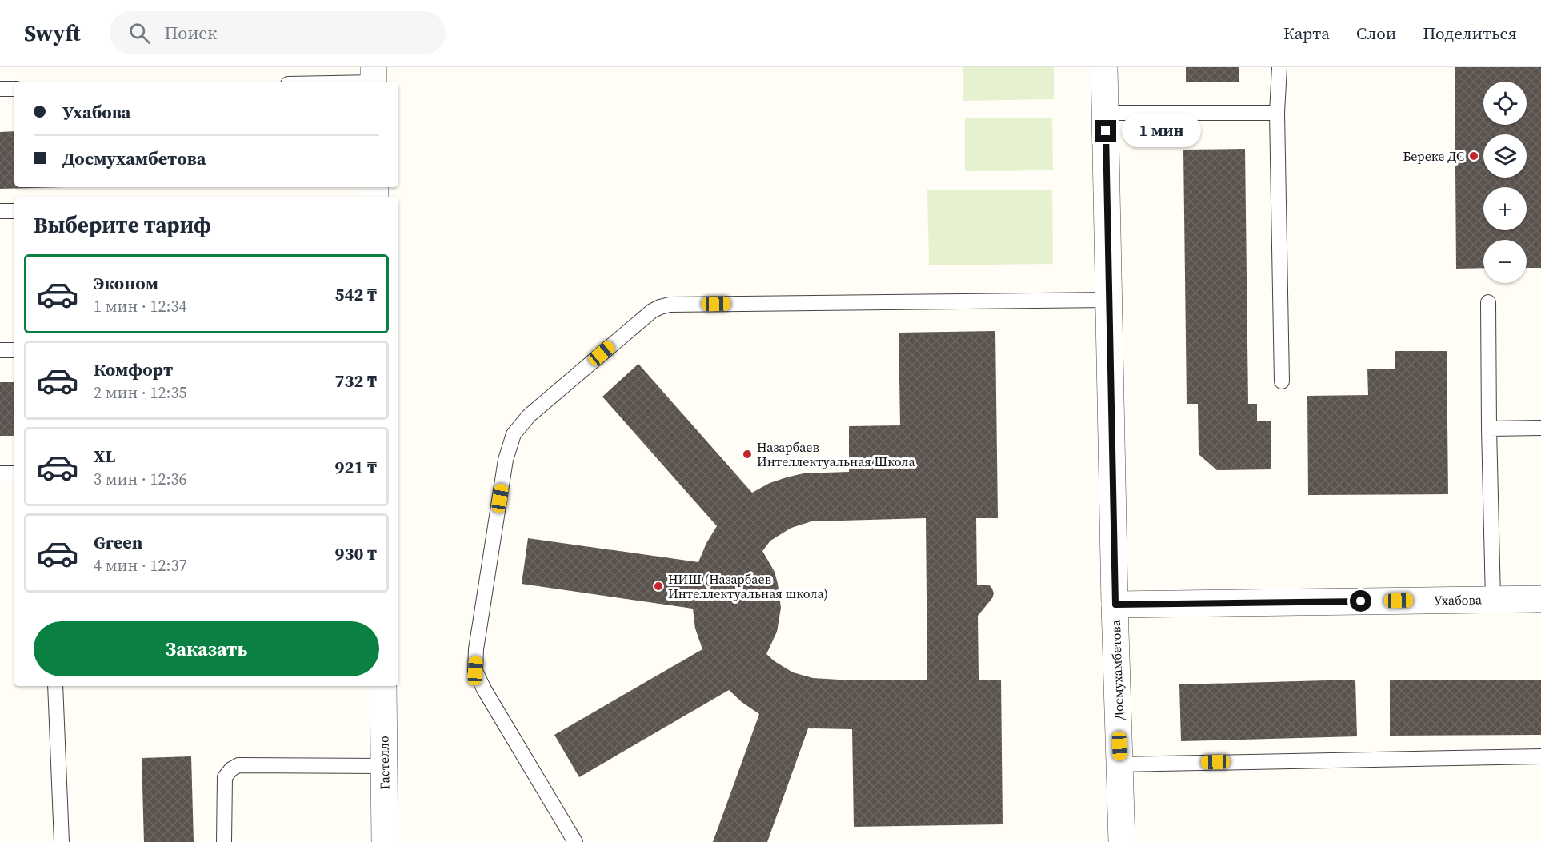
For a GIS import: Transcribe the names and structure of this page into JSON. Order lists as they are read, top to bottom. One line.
{"streets":{"street":["Ухабова","Досмухамбетова","Гастелло"]},"crossings":[["Ухабова","Досмухамбетова"]],"places":["Береке ДС","Назарбаев Интеллектуальная Школа","НИШ (Назарбаев Интеллектуальная школа)"],"page":{"header":"Swyft","search":"Поиск","nav":["Карта","Слои","Поделиться"],"map_buttons":["+","−"],"banner":["Ухабова","Досмухамбетова"],"bubble":"1 мин","heading":"Выберите тариф","list":[{"name":"Эконом","note":"1 мин · 12:34","value":"542 ₸"},{"name":"Комфорт","note":"2 мин · 12:35","value":"732 ₸"},{"name":"XL","note":"3 мин · 12:36","value":"921 ₸"},{"name":"Green","note":"4 мин · 12:37","value":"930 ₸"}],"buttons":"Заказать"}}
